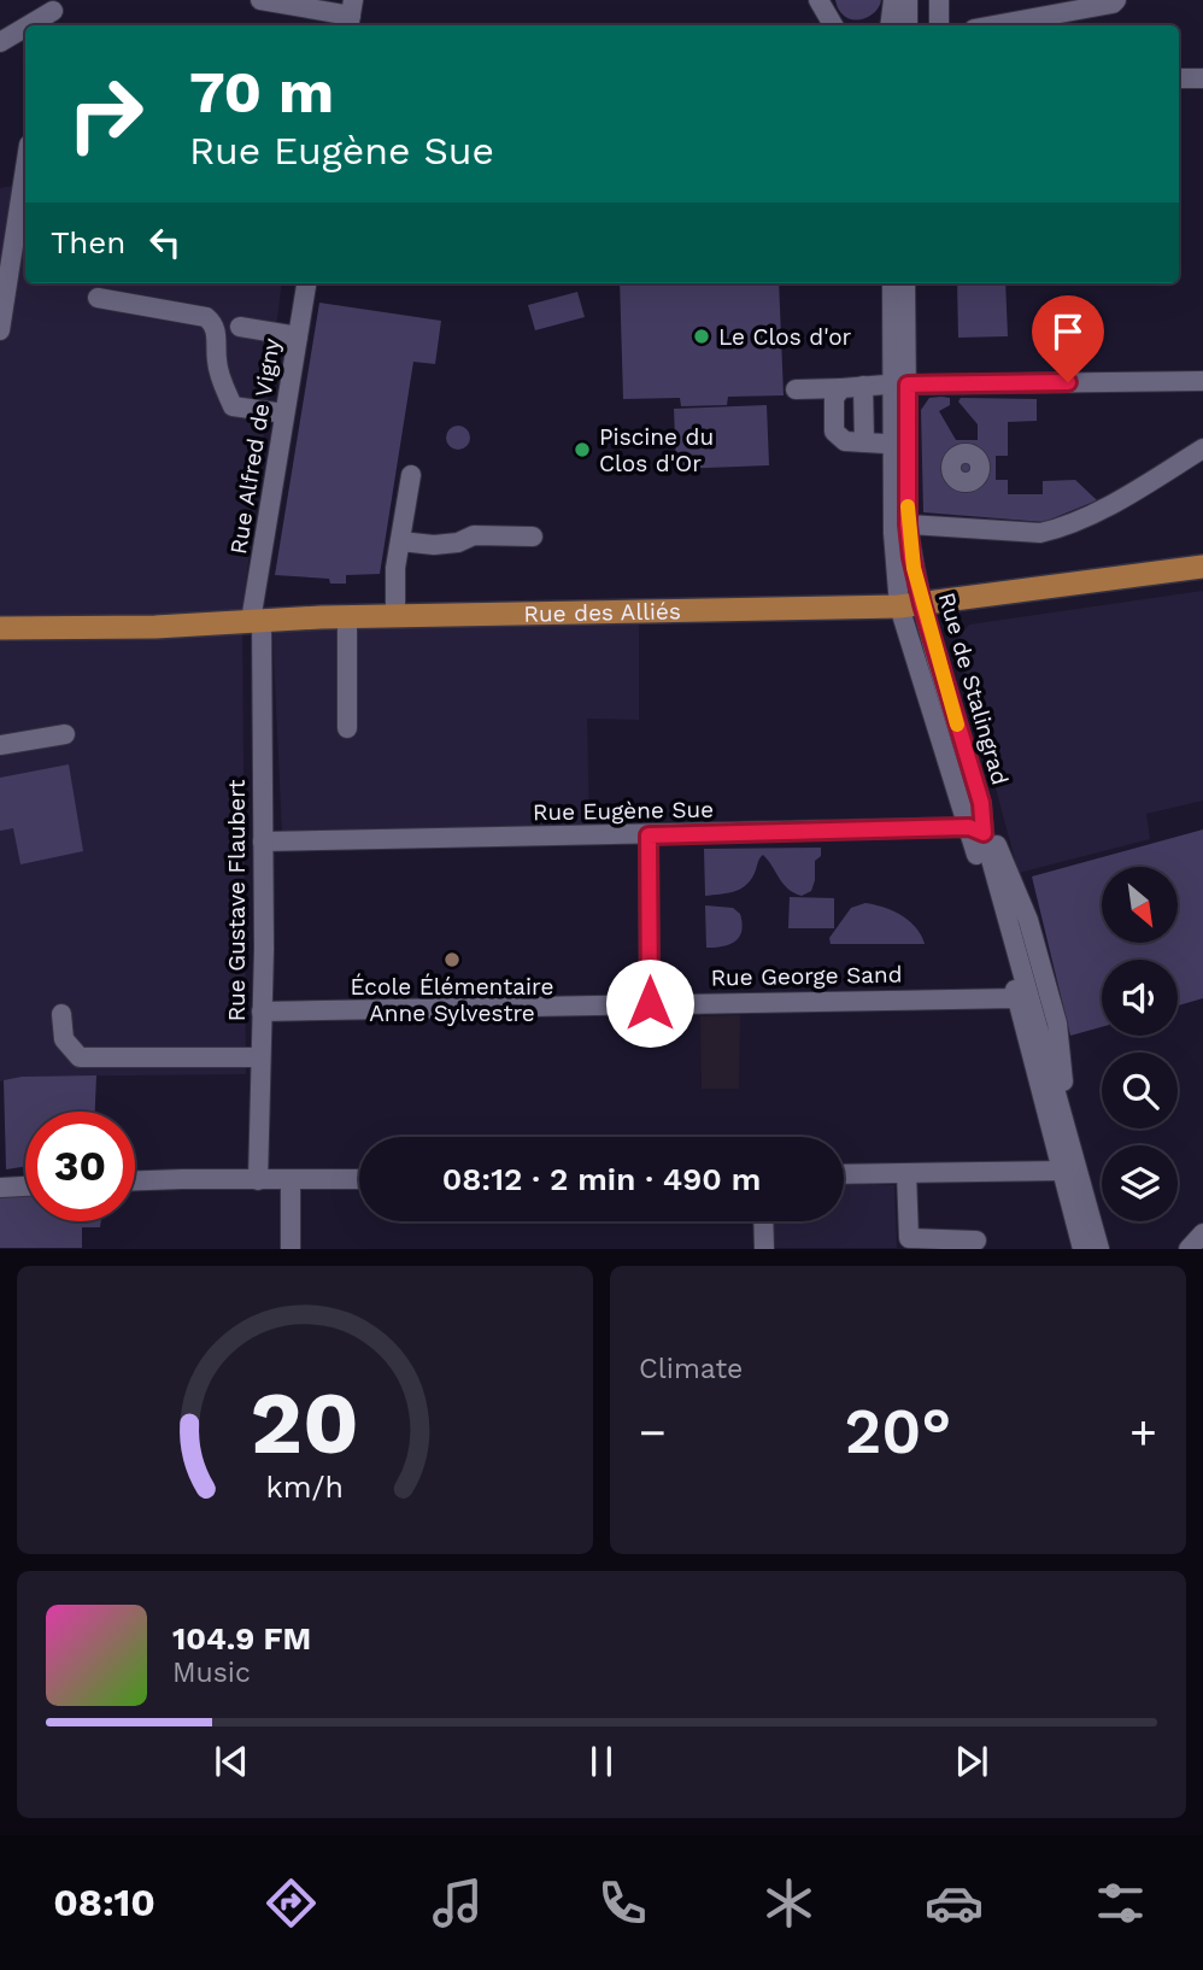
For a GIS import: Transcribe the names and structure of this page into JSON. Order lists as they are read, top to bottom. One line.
{"streets":{"main road":["Rue des Alliés"],"street":["Rue Alfred de Vigny","Rue de Stalingrad","Rue Eugène Sue","Rue Gustave Flaubert","Rue George Sand"]},"crossings":[["Rue Alfred de Vigny","Rue des Alliés"],["Rue Alfred de Vigny","Rue Gustave Flaubert"],["Rue des Alliés","Rue de Stalingrad"],["Rue des Alliés","Rue Gustave Flaubert"],["Rue de Stalingrad","Rue Eugène Sue"],["Rue de Stalingrad","Rue George Sand"],["Rue Eugène Sue","Rue Gustave Flaubert"],["Rue Gustave Flaubert","Rue George Sand"]],"places":["Le Clos d'or","Piscine du Clos d'Or","École Élémentaire Anne Sylvestre"],"north":"bottom right","page":{"turn":["70 m","Rue Eugène Sue"],"then":"Then","limit":"30","trip":"08:12 · 2 min · 490 m","tile":"Climate","heat":["−","20°","+"],"song":["104.9 FM","Music"],"tabs":"08:10","gauge":["20","km/h"]}}
